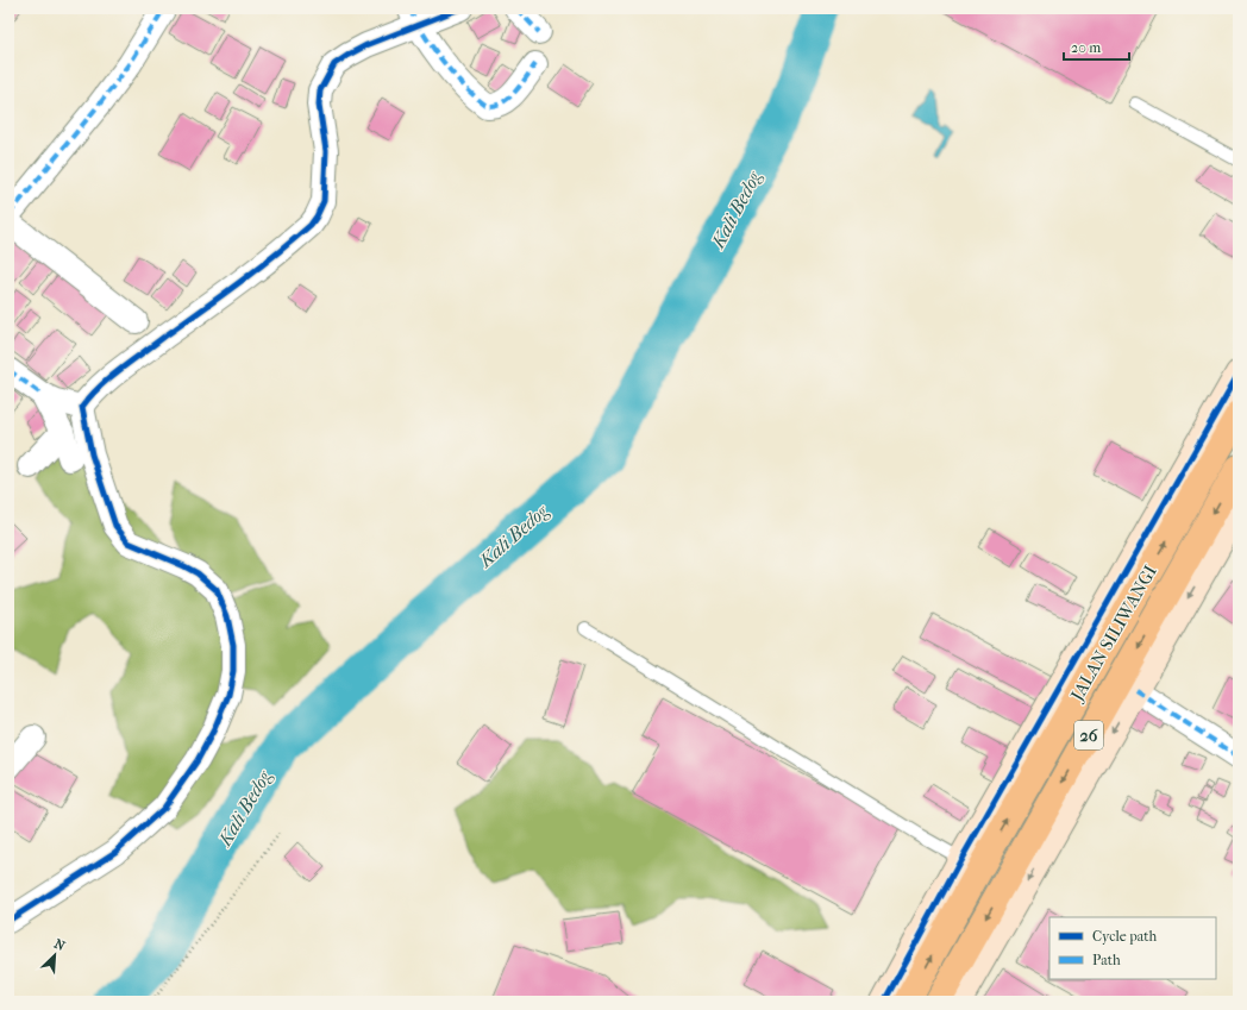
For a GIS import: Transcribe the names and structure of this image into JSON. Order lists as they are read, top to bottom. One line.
{"streets":{"highway":["JALAN SILIWANGI","26"]},"water":["Kali Bedog"],"legend":["Cycle path","Path"],"scale_bar":"20 m","north":"top right"}
